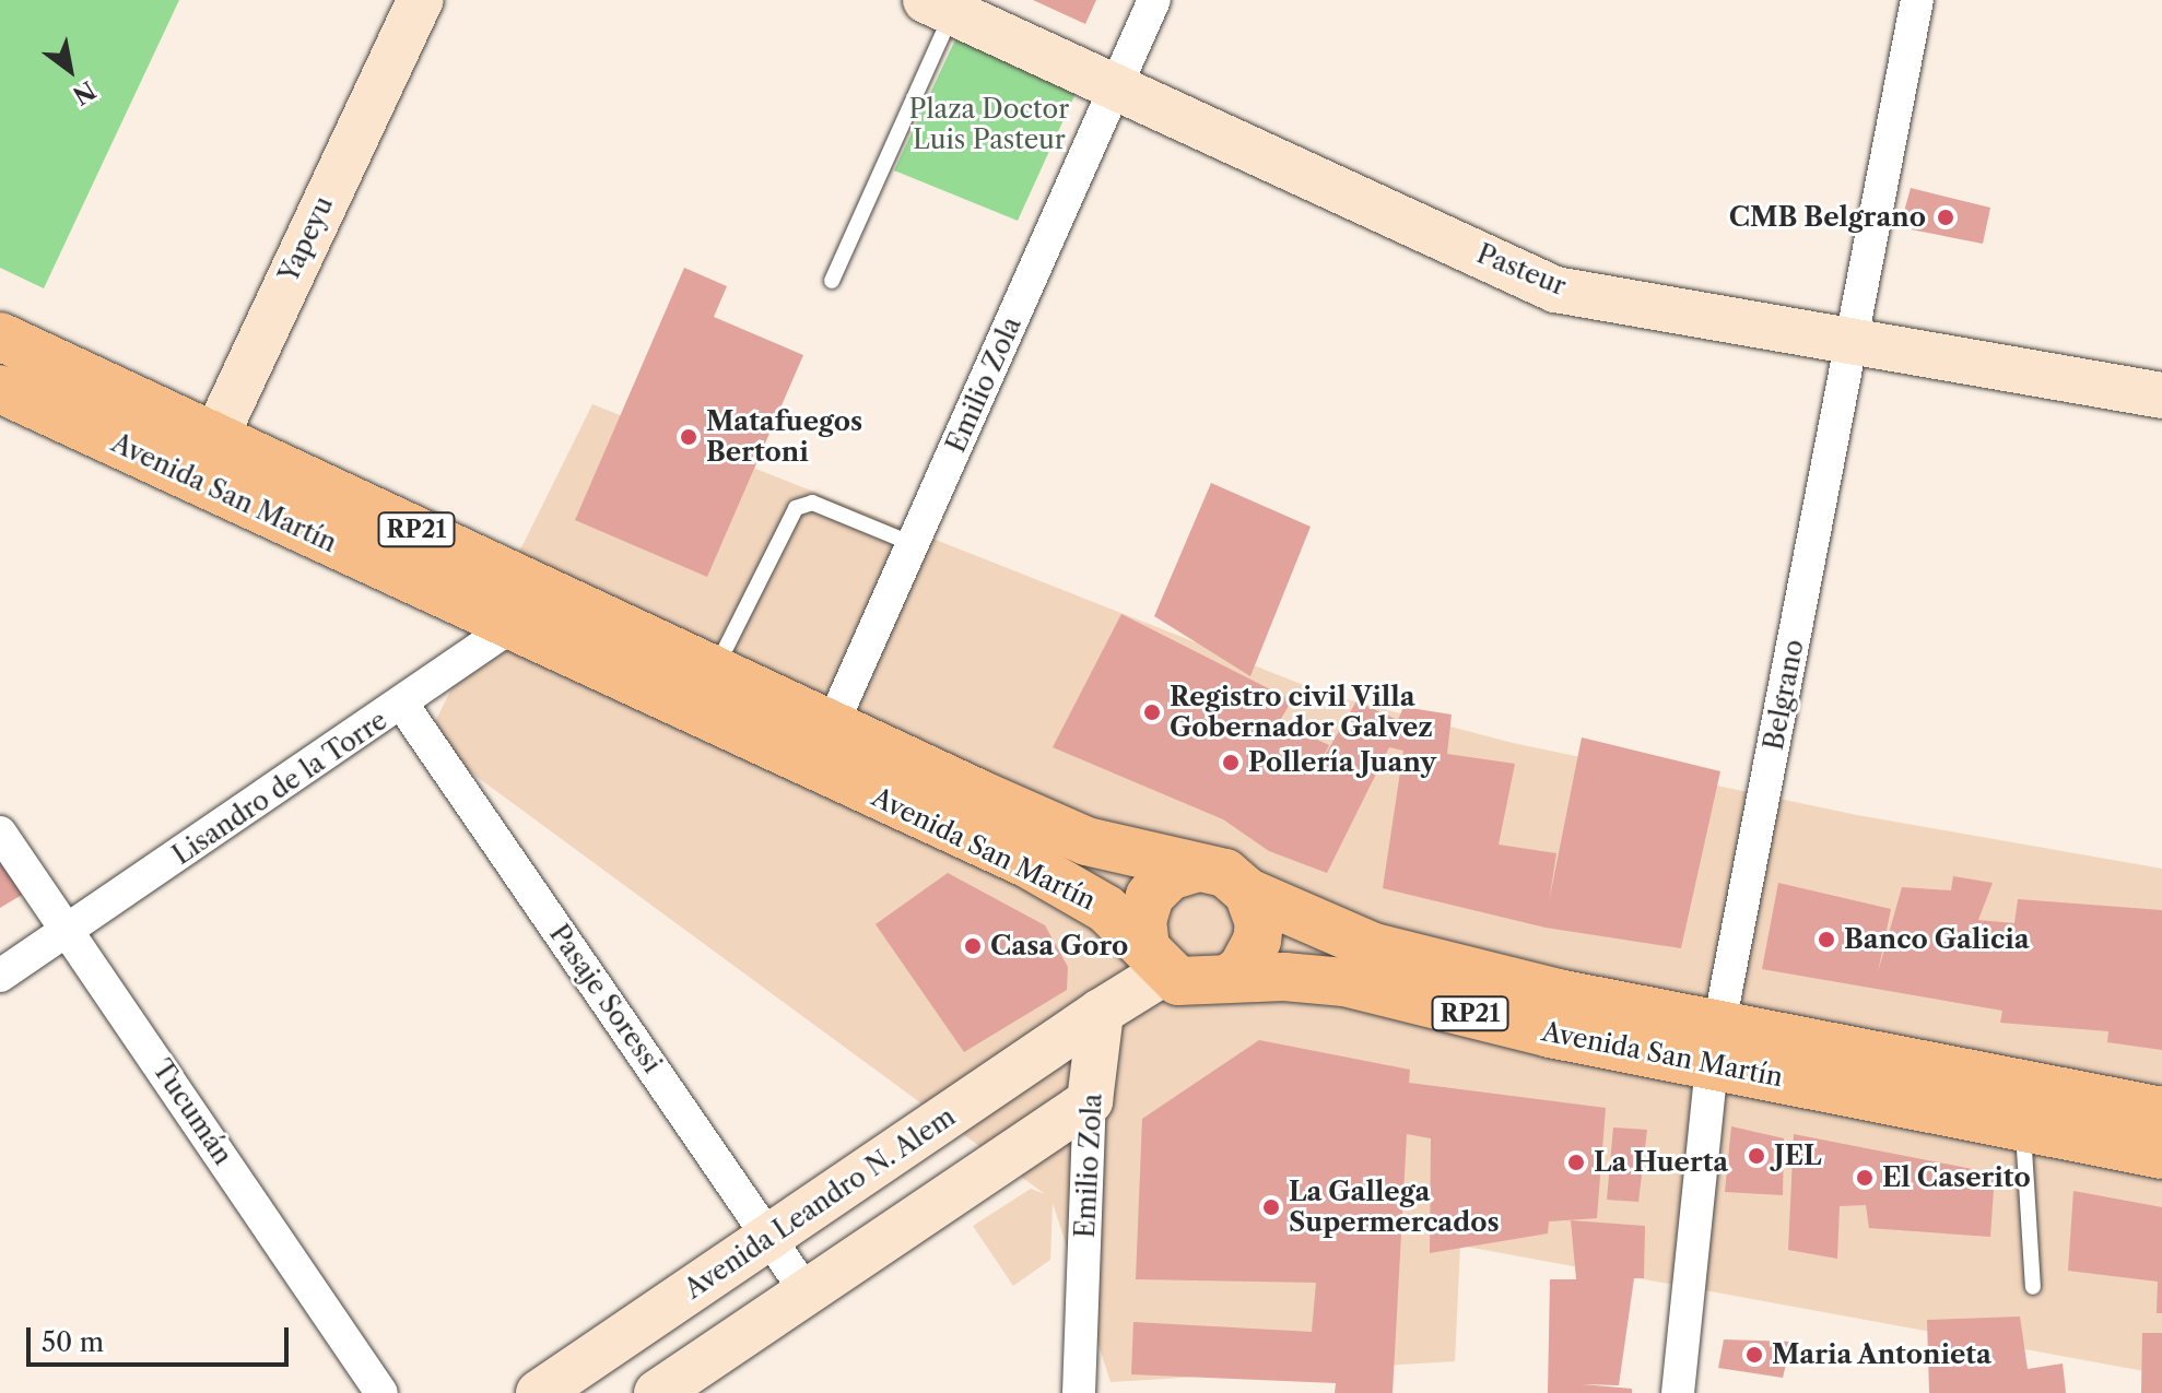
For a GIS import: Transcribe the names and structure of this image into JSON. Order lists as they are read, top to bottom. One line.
{"streets":{"main road":["Avenida San Martín","RP21"],"street":["Yapeyu","Pasteur","Emilio Zola","Belgrano","Lisandro de la Torre","Pasaje Soressi","Tucumán","Avenida Leandro N. Alem"]},"crossings":[["Yapeyu","Avenida San Martín"],["Pasteur","Emilio Zola"],["Pasteur","Belgrano"],["Emilio Zola","Avenida San Martín"],["Emilio Zola","Avenida Leandro N. Alem"],["Avenida San Martín","Belgrano"],["Avenida San Martín","Lisandro de la Torre"],["Lisandro de la Torre","Pasaje Soressi"],["Lisandro de la Torre","Tucumán"],["Pasaje Soressi","Avenida Leandro N. Alem"]],"parks":["Plaza Doctor Luis Pasteur"],"places":["CMB Belgrano","Matafuegos Bertoni","Registro civil Villa Gobernador Galvez","Pollería Juany","Banco Galicia","Casa Goro","JEL","La Huerta","El Caserito","La Gallega Supermercados","Maria Antonieta"],"scale_bar":"50 m","north":"bottom right"}
